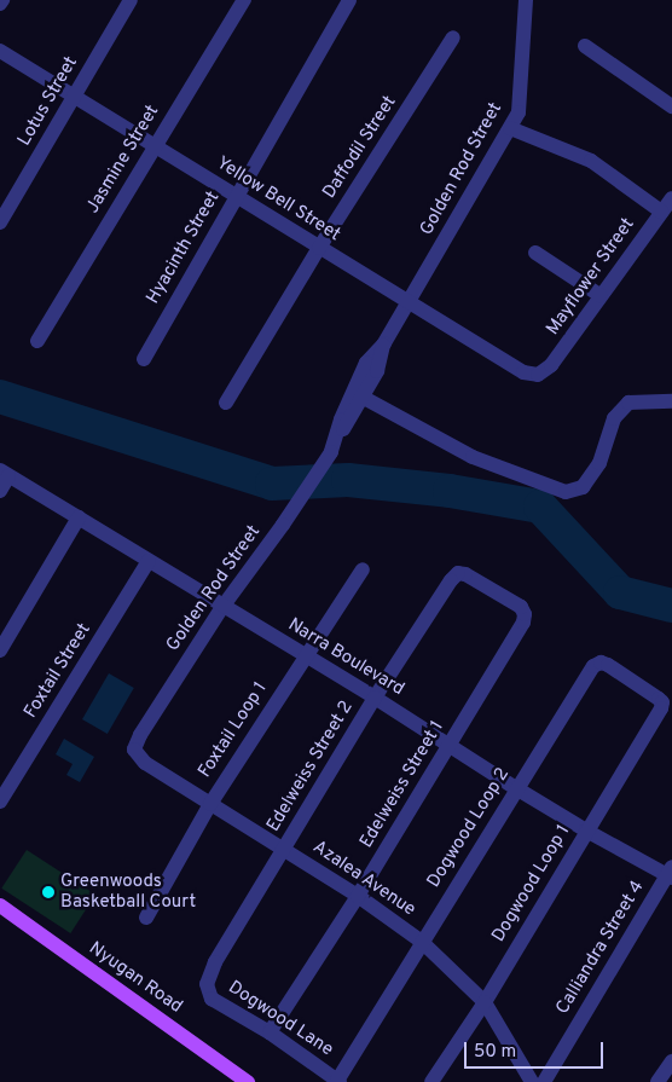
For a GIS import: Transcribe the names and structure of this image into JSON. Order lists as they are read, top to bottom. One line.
{"streets":{"main road":["Nyugan Road"],"street":["Lotus Street","Daffodil Street","Jasmine Street","Golden Rod Street","Yellow Bell Street","Hyacinth Street","Mayflower Street","Narra Boulevard","Foxtail Street","Foxtail Loop 1","Edelweiss Street 2","Edelweiss Street 1","Dogwood Loop 2","Azalea Avenue","Dogwood Loop 1","Calliandra Street 4","Dogwood Lane"]},"crossings":[["Lotus Street","Yellow Bell Street"],["Daffodil Street","Yellow Bell Street"],["Jasmine Street","Yellow Bell Street"],["Golden Rod Street","Yellow Bell Street"],["Golden Rod Street","Narra Boulevard"],["Golden Rod Street","Azalea Avenue"],["Yellow Bell Street","Hyacinth Street"],["Yellow Bell Street","Mayflower Street"],["Narra Boulevard","Foxtail Street"],["Narra Boulevard","Foxtail Loop 1"],["Narra Boulevard","Edelweiss Street 2"],["Narra Boulevard","Edelweiss Street 1"],["Narra Boulevard","Dogwood Loop 2"],["Narra Boulevard","Dogwood Loop 1"],["Narra Boulevard","Calliandra Street 4"],["Foxtail Loop 1","Azalea Avenue"],["Edelweiss Street 2","Edelweiss Street 1"],["Edelweiss Street 2","Azalea Avenue"],["Edelweiss Street 2","Dogwood Lane"],["Edelweiss Street 1","Azalea Avenue"],["Edelweiss Street 1","Dogwood Lane"],["Dogwood Loop 2","Azalea Avenue"],["Dogwood Loop 2","Dogwood Loop 1"],["Dogwood Loop 2","Dogwood Lane"],["Azalea Avenue","Dogwood Loop 1"]],"places":["Greenwoods Basketball Court"],"scale_bar":"50 m"}
